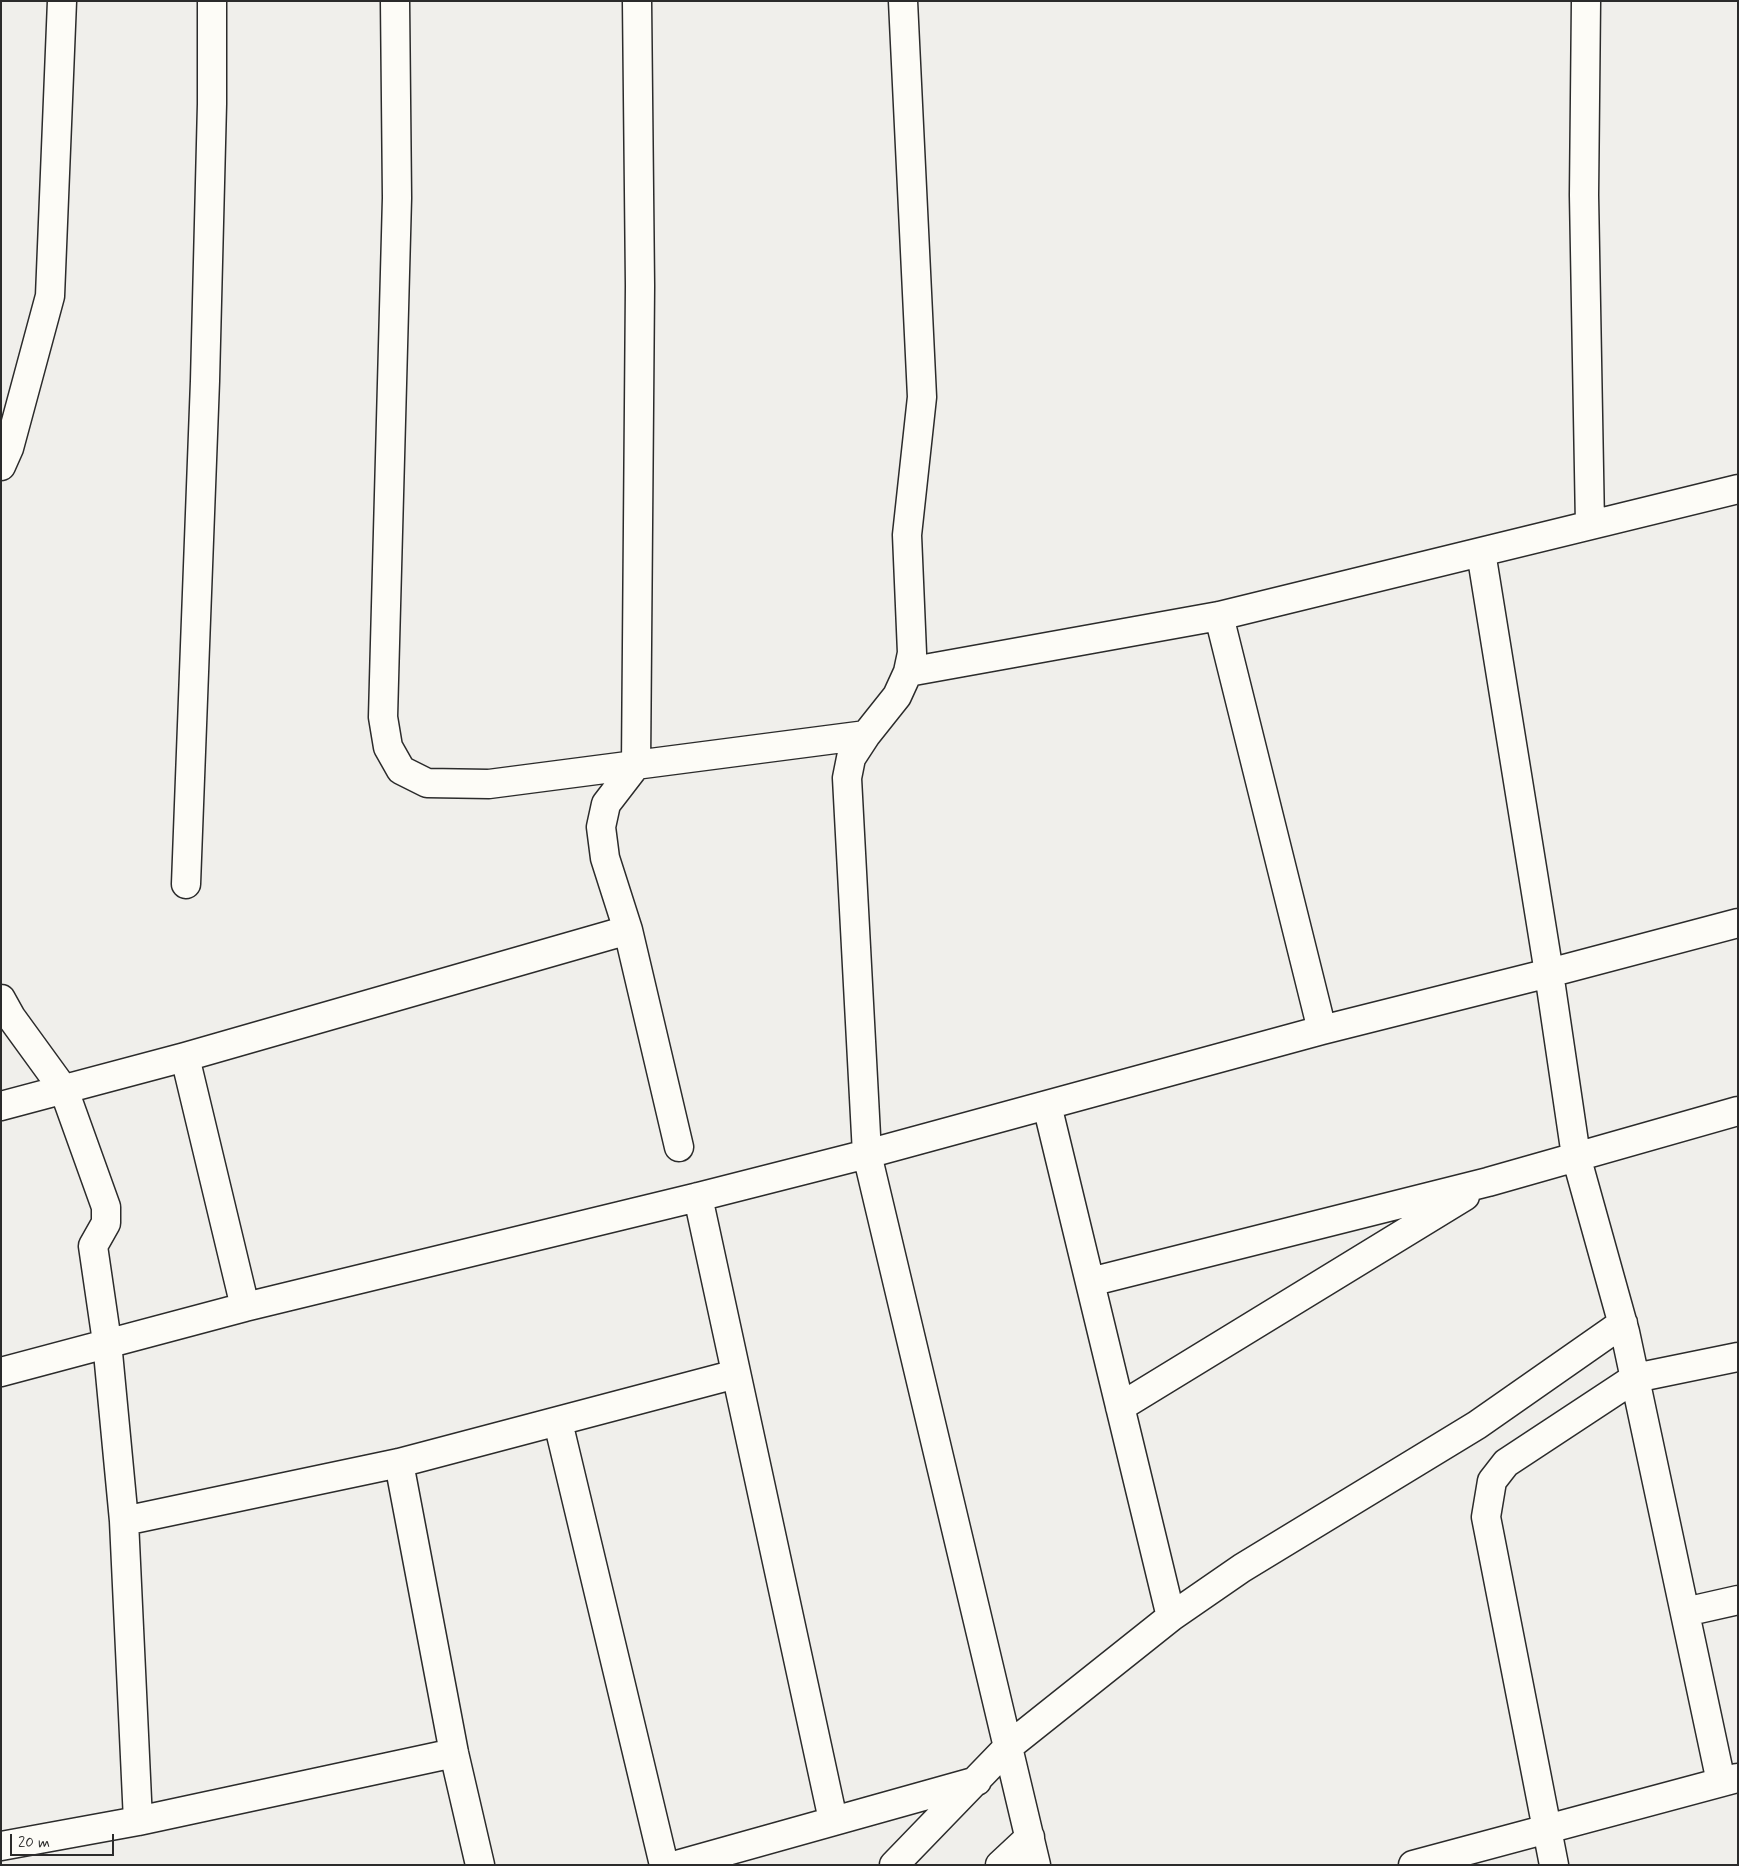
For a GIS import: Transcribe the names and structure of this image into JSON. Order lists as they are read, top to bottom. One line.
{"scale_bar":"20 m"}
